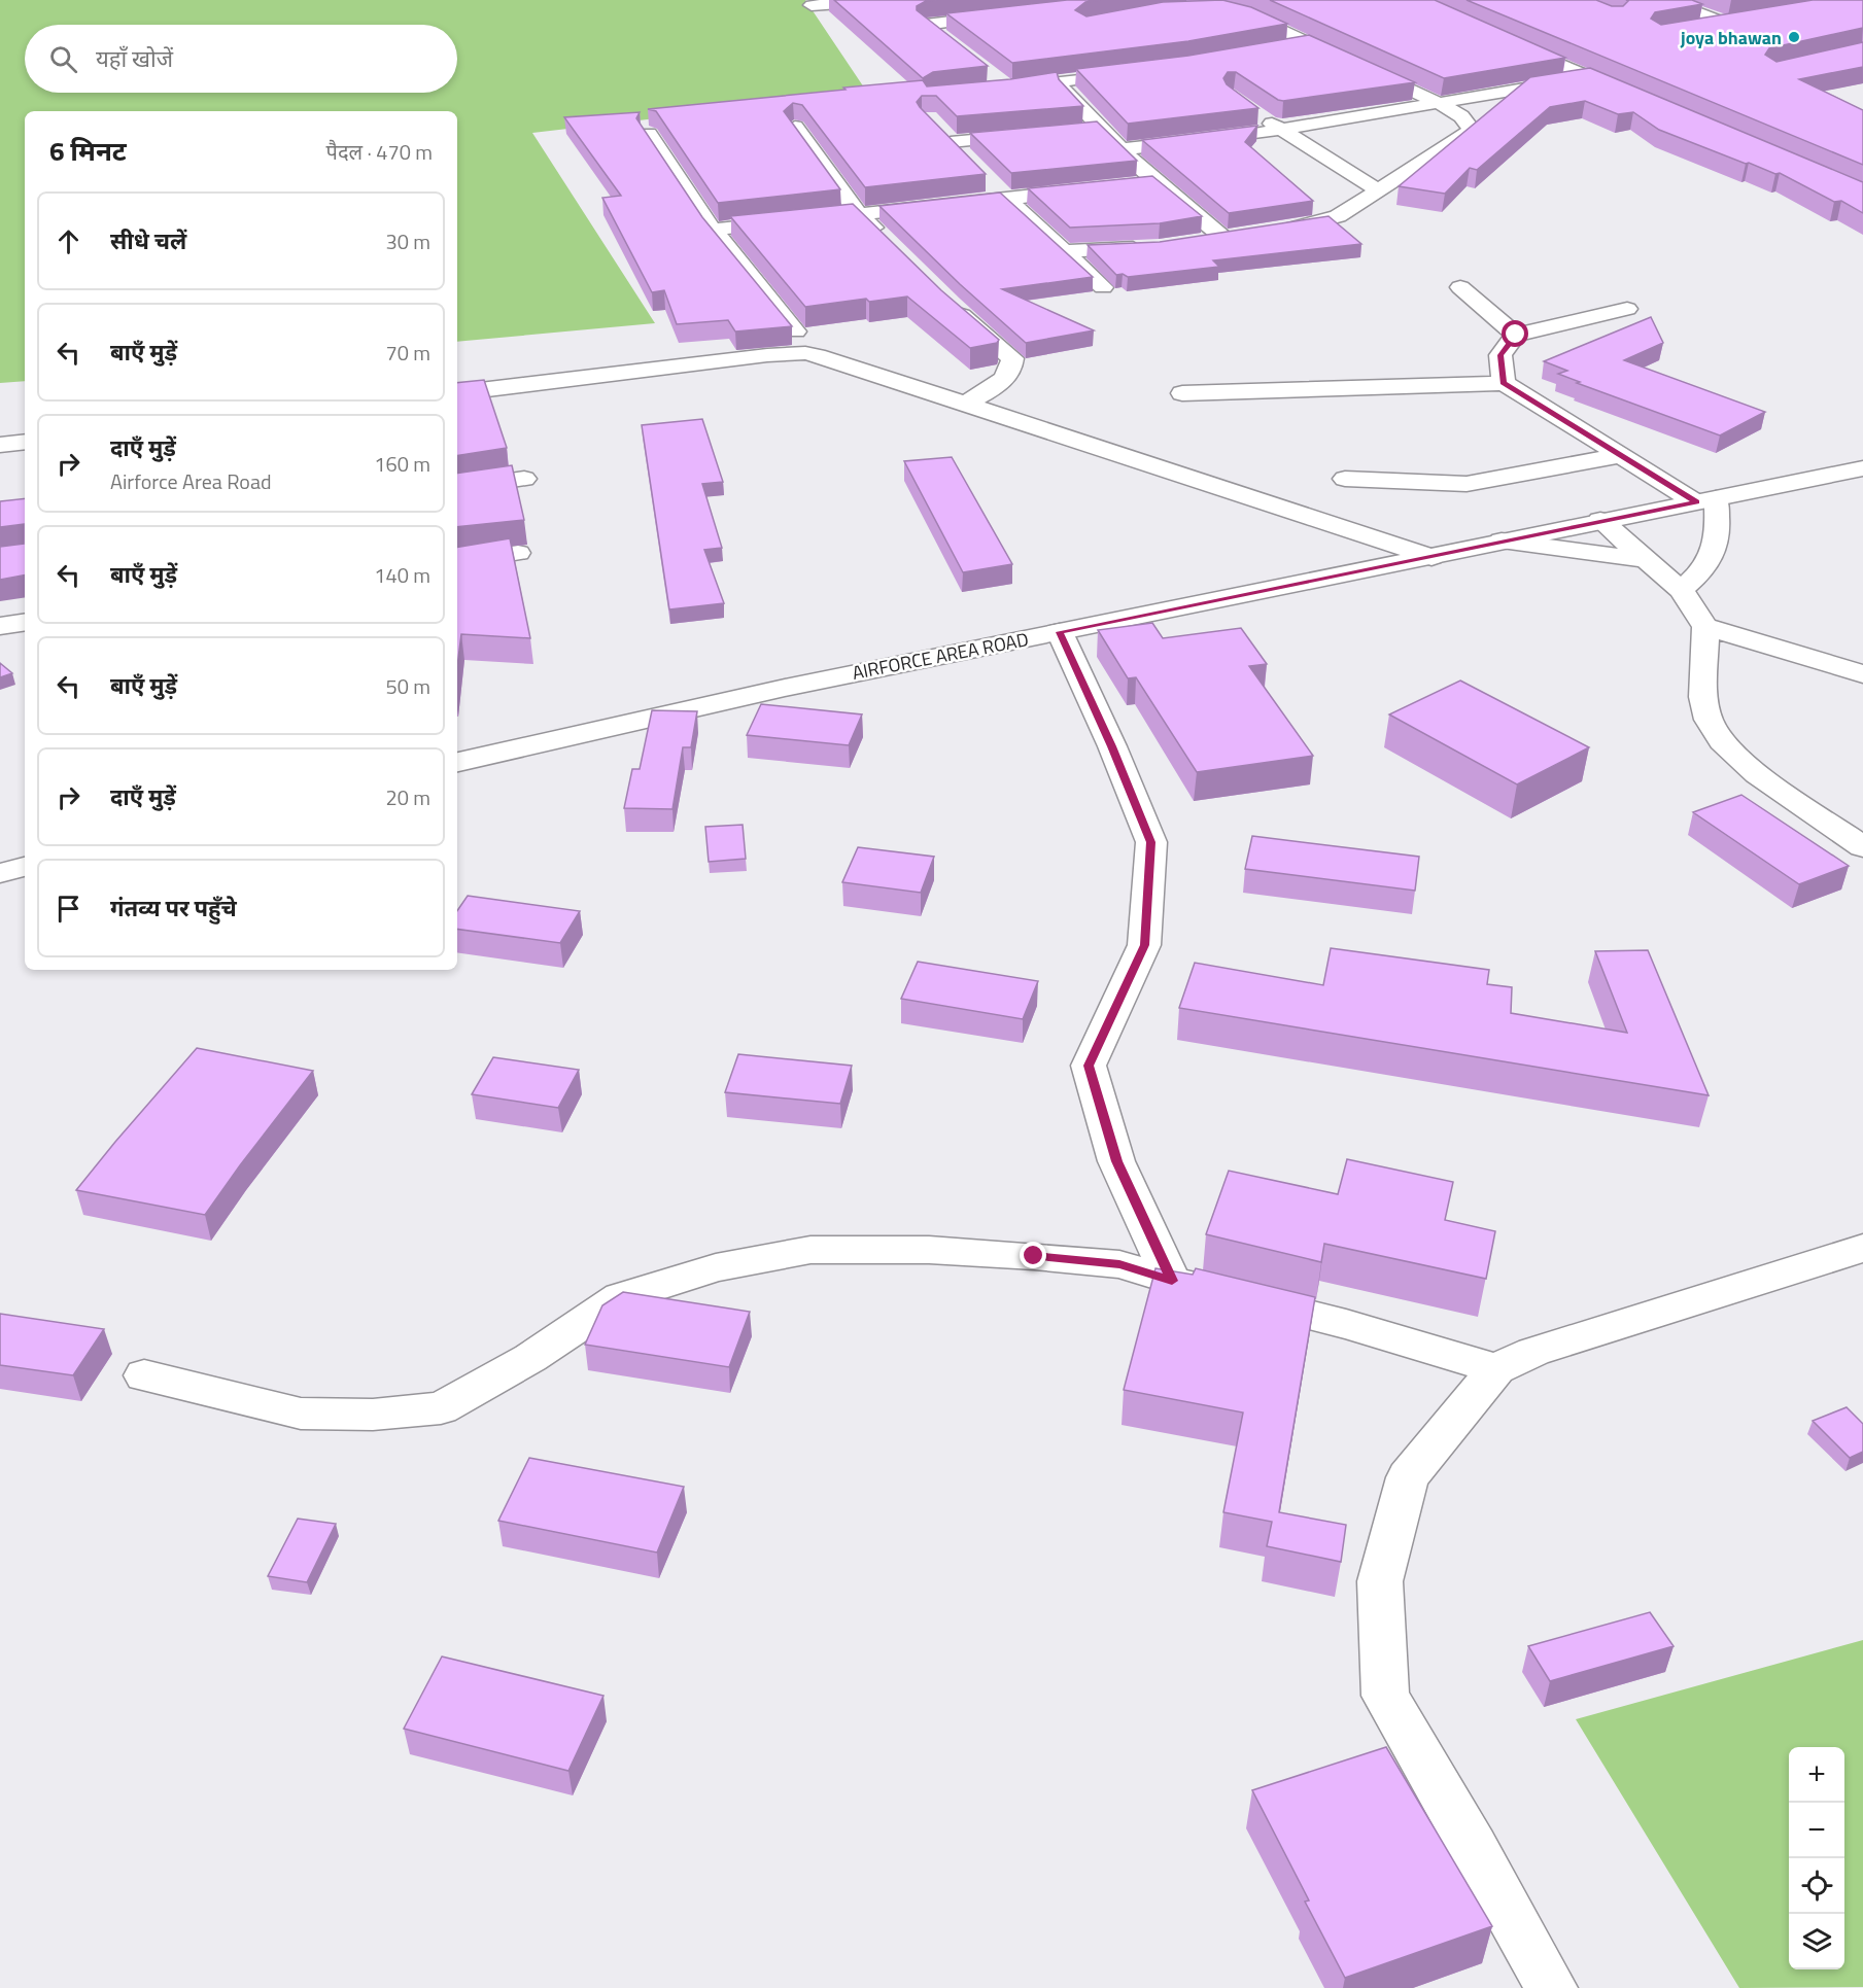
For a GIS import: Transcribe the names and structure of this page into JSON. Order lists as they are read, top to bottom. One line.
{"streets":{"street":["AIRFORCE AREA ROAD"]},"places":["joya bhawan"],"page":{"search":"यहाँ खोजें","heading":["6 मिनट","पैदल · 470 m"],"list":[["सीधे चलें","30 m"],["बाएँ मुड़ें","70 m"],["दाएँ मुड़ें","Airforce Area Road","160 m"],["बाएँ मुड़ें","140 m"],["बाएँ मुड़ें","50 m"],["दाएँ मुड़ें","20 m"],"गंतव्य पर पहुँचे"],"map_buttons":["+","−"]}}
